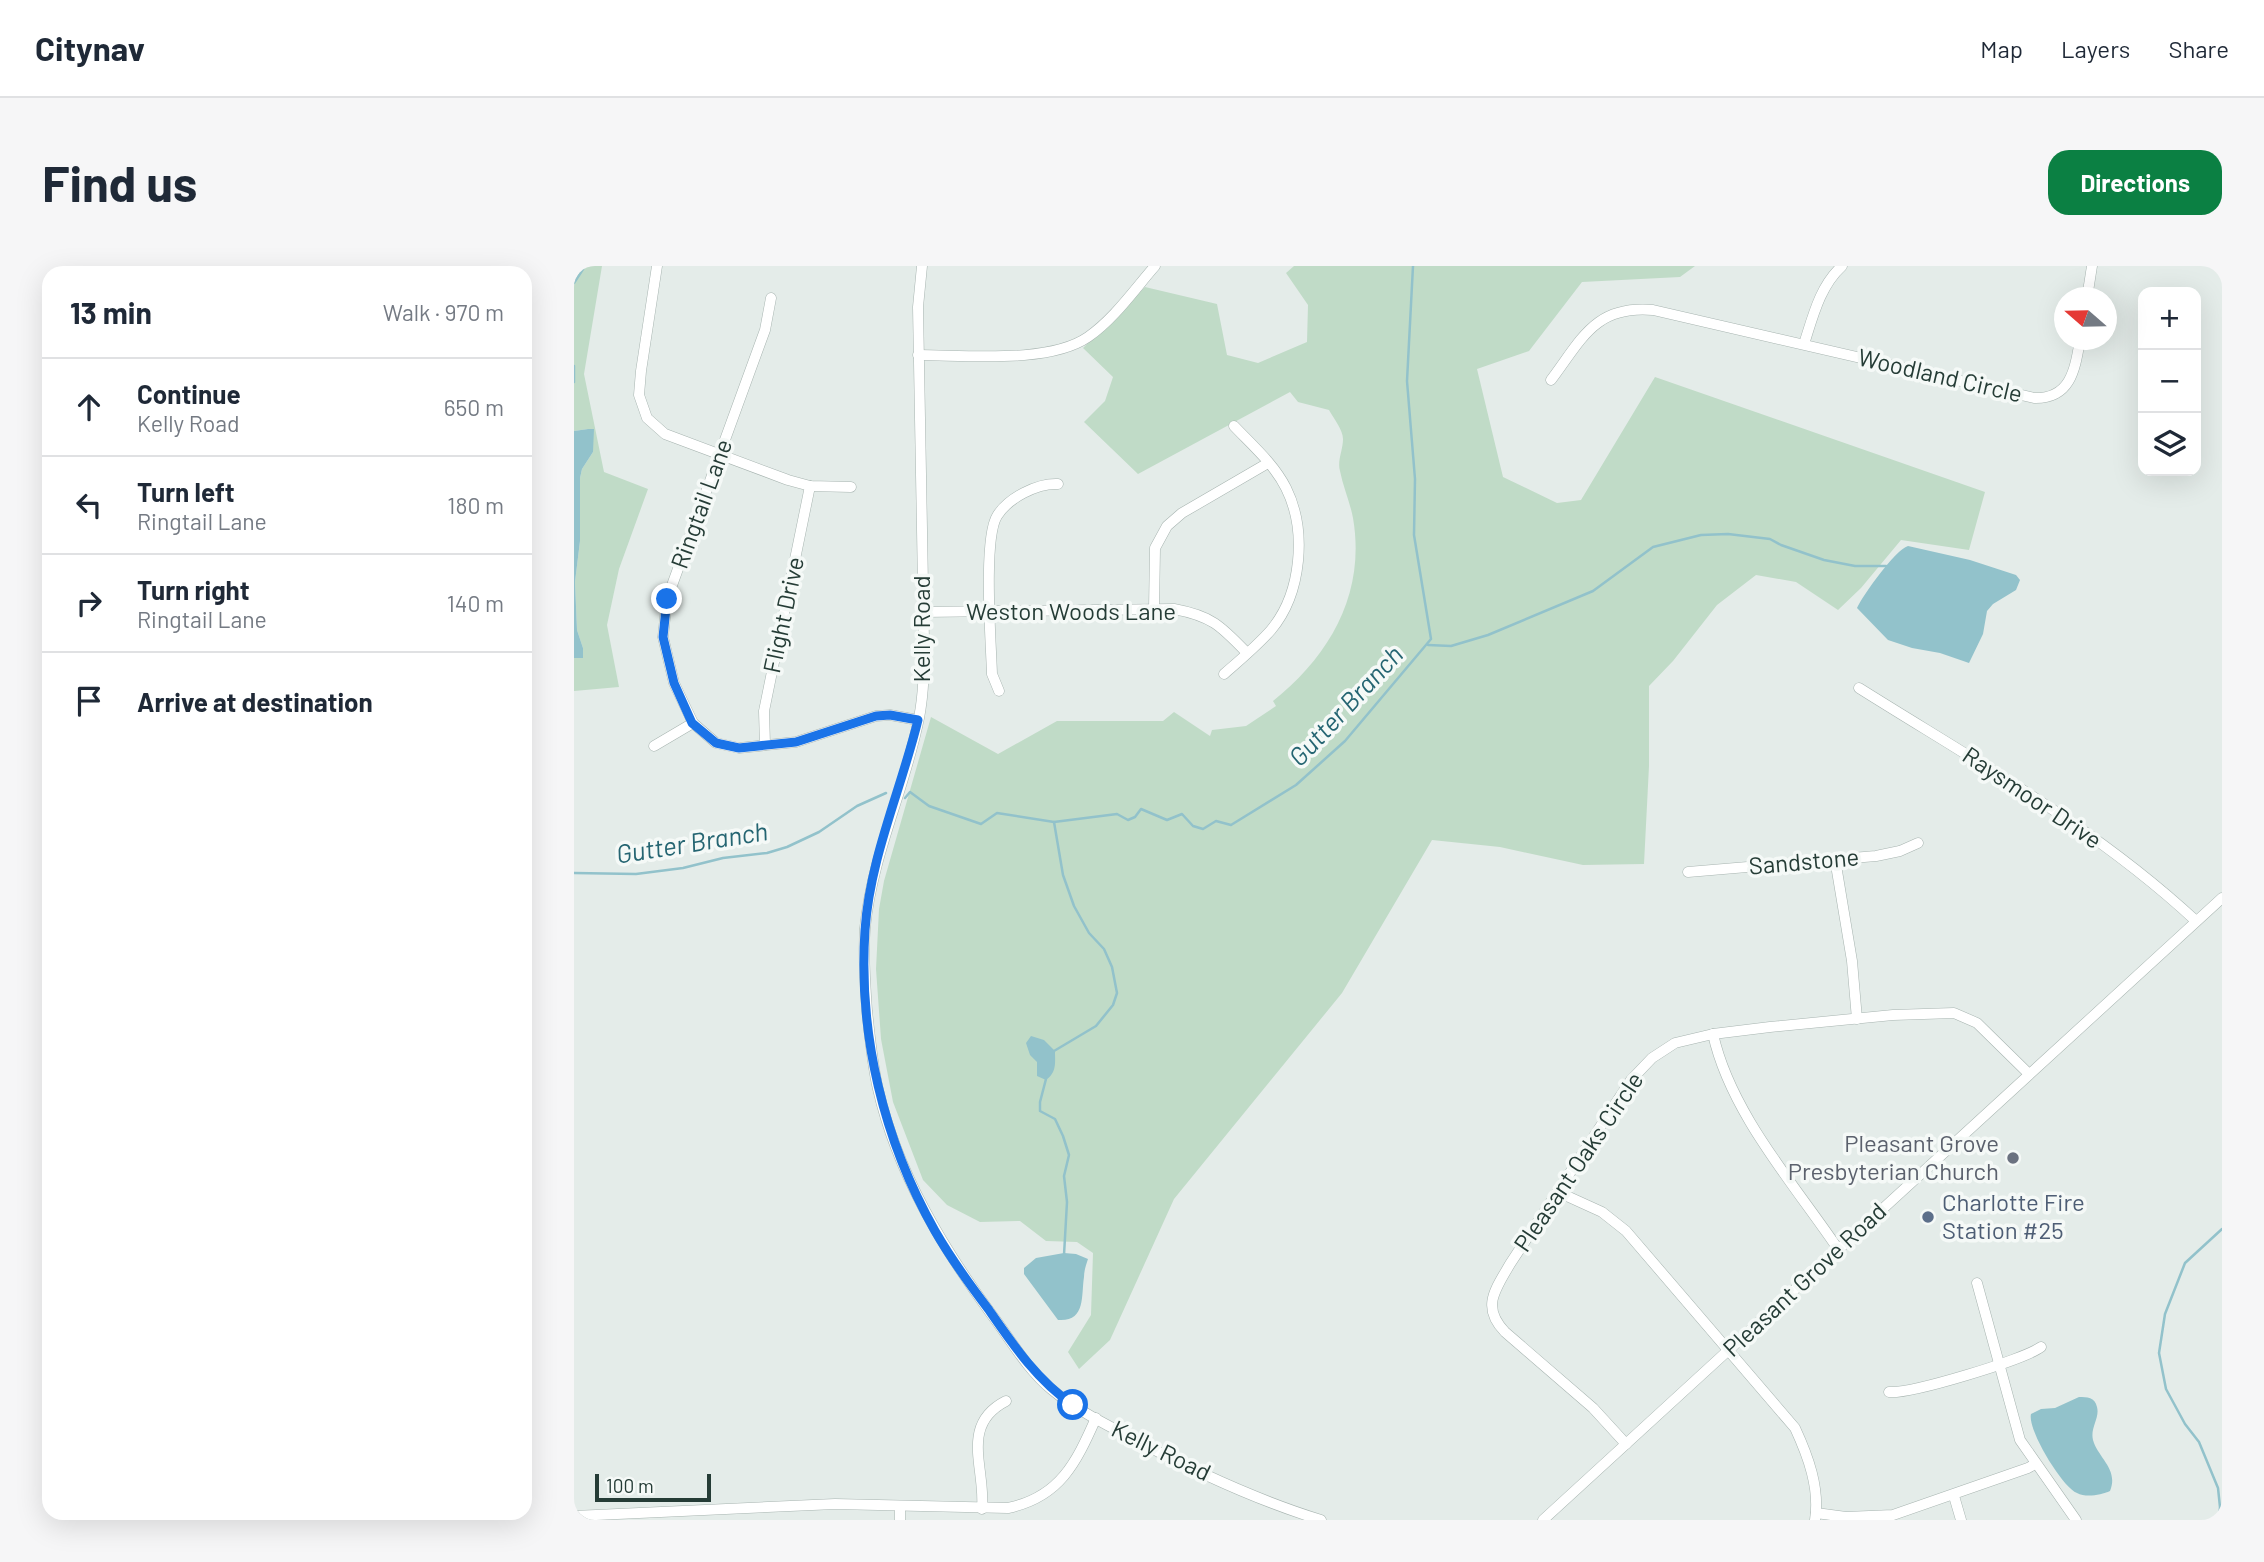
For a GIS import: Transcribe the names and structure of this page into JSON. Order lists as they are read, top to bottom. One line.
{"streets":{"street":["Woodland Circle","Ringtail Lane","Weston Woods Lane","Flight Drive","Kelly Road","Raysmoor Drive","Sandstone","Pleasant Oaks Circle","Pleasant Grove Road"]},"crossings":[["Ringtail Lane","Flight Drive"],["Ringtail Lane","Kelly Road"],["Weston Woods Lane","Kelly Road"],["Raysmoor Drive","Pleasant Grove Road"],["Pleasant Oaks Circle","Pleasant Grove Road"]],"water":["Gutter Branch"],"places":["Pleasant Grove Presbyterian Church","Charlotte Fire Station #25"],"scale_bar":"100 m","north":"left","page":{"header":"Citynav","nav":["Map","Layers","Share"],"buttons":"Directions","title":"Find us","heading":["13 min","Walk · 970 m"],"map_buttons":["+","−"],"list":[["Continue","Kelly Road","650 m"],["Turn left","Ringtail Lane","180 m"],["Turn right","Ringtail Lane","140 m"],"Arrive at destination"],"scale":"100 m"}}
